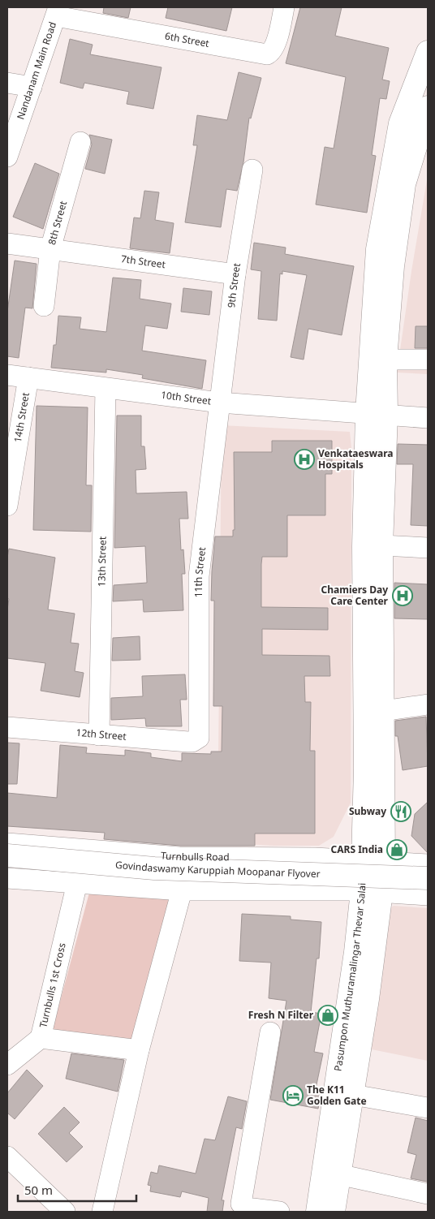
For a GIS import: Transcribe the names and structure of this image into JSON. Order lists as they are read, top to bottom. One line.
{"streets":{"main road":["Govindaswamy Karuppiah Moopanar Flyover","Pasumpon Muthuramalingar Thevar Salai"],"street":["6th Street","Nandanam Main Road","8th Street","7th Street","9th Street","10th Street","14th Street","13th Street","11th Street","12th Street","Turnbulls Road","Turnbulls 1st Cross"]},"crossings":[["6th Street","Nandanam Main Road"],["8th Street","7th Street"],["7th Street","9th Street"],["9th Street","10th Street"],["9th Street","11th Street"],["10th Street","14th Street"],["10th Street","13th Street"],["10th Street","11th Street"],["13th Street","12th Street"],["11th Street","12th Street"],["Turnbulls Road","Pasumpon Muthuramalingar Thevar Salai"]],"places":{"hospital":["Venkataeswara Hospitals","Chamiers Day Care Center"],"restaurant":["Subway"],"shop":["CARS India","Fresh N Filter"],"hotel":["The K11 Golden Gate"]},"scale_bar":"50 m"}
